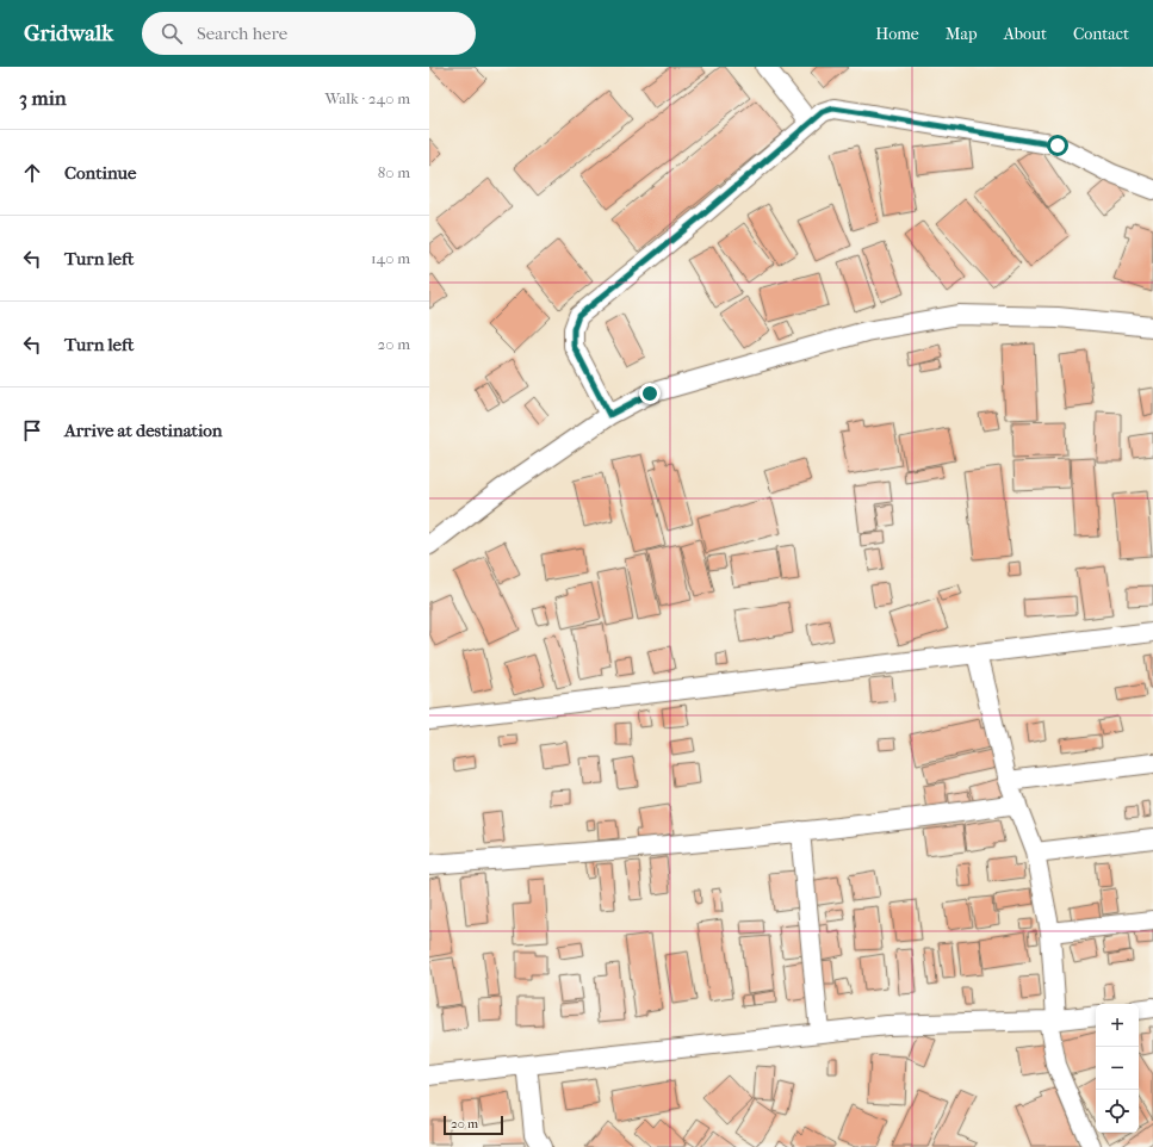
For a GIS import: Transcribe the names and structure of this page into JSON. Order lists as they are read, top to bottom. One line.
{"scale_bar":"20 m","page":{"header":"Gridwalk","search":"Search here","nav":["Home","Map","About","Contact"],"heading":["3 min","Walk · 240 m"],"list":[["Continue","80 m"],["Turn left","140 m"],["Turn left","20 m"],"Arrive at destination"],"map_buttons":["+","−"],"scale":"20 m"}}
